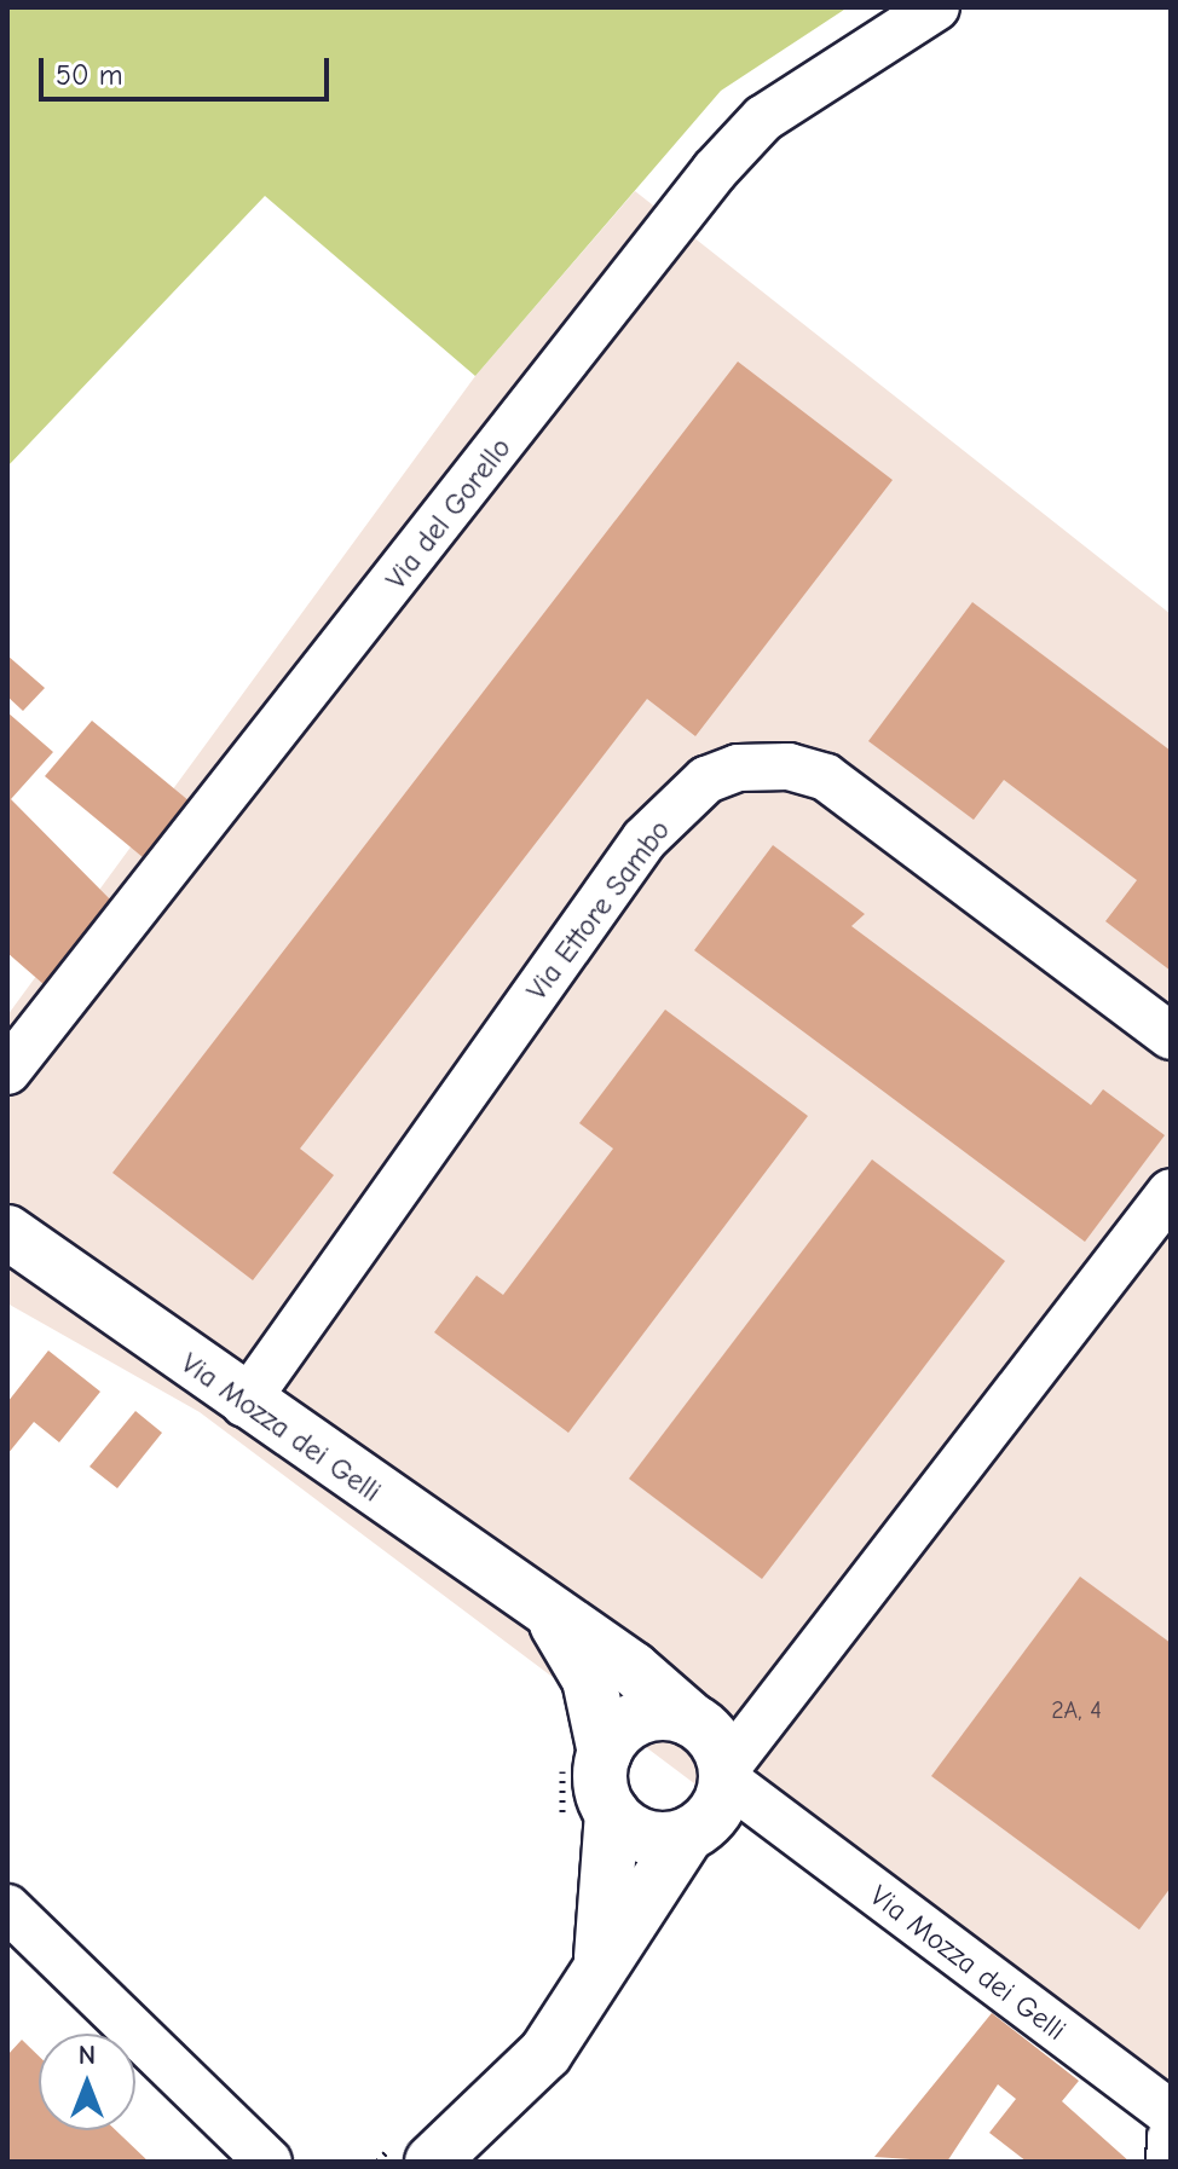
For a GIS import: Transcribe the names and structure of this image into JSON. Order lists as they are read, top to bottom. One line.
{"streets":{"street":["Via del Gorello","Via Ettore Sambo","Via Mozza dei Gelli"]},"crossings":[["Via Ettore Sambo","Via Mozza dei Gelli"]],"house_numbers":["2A, 4"],"scale_bar":"50 m","north":"top"}
